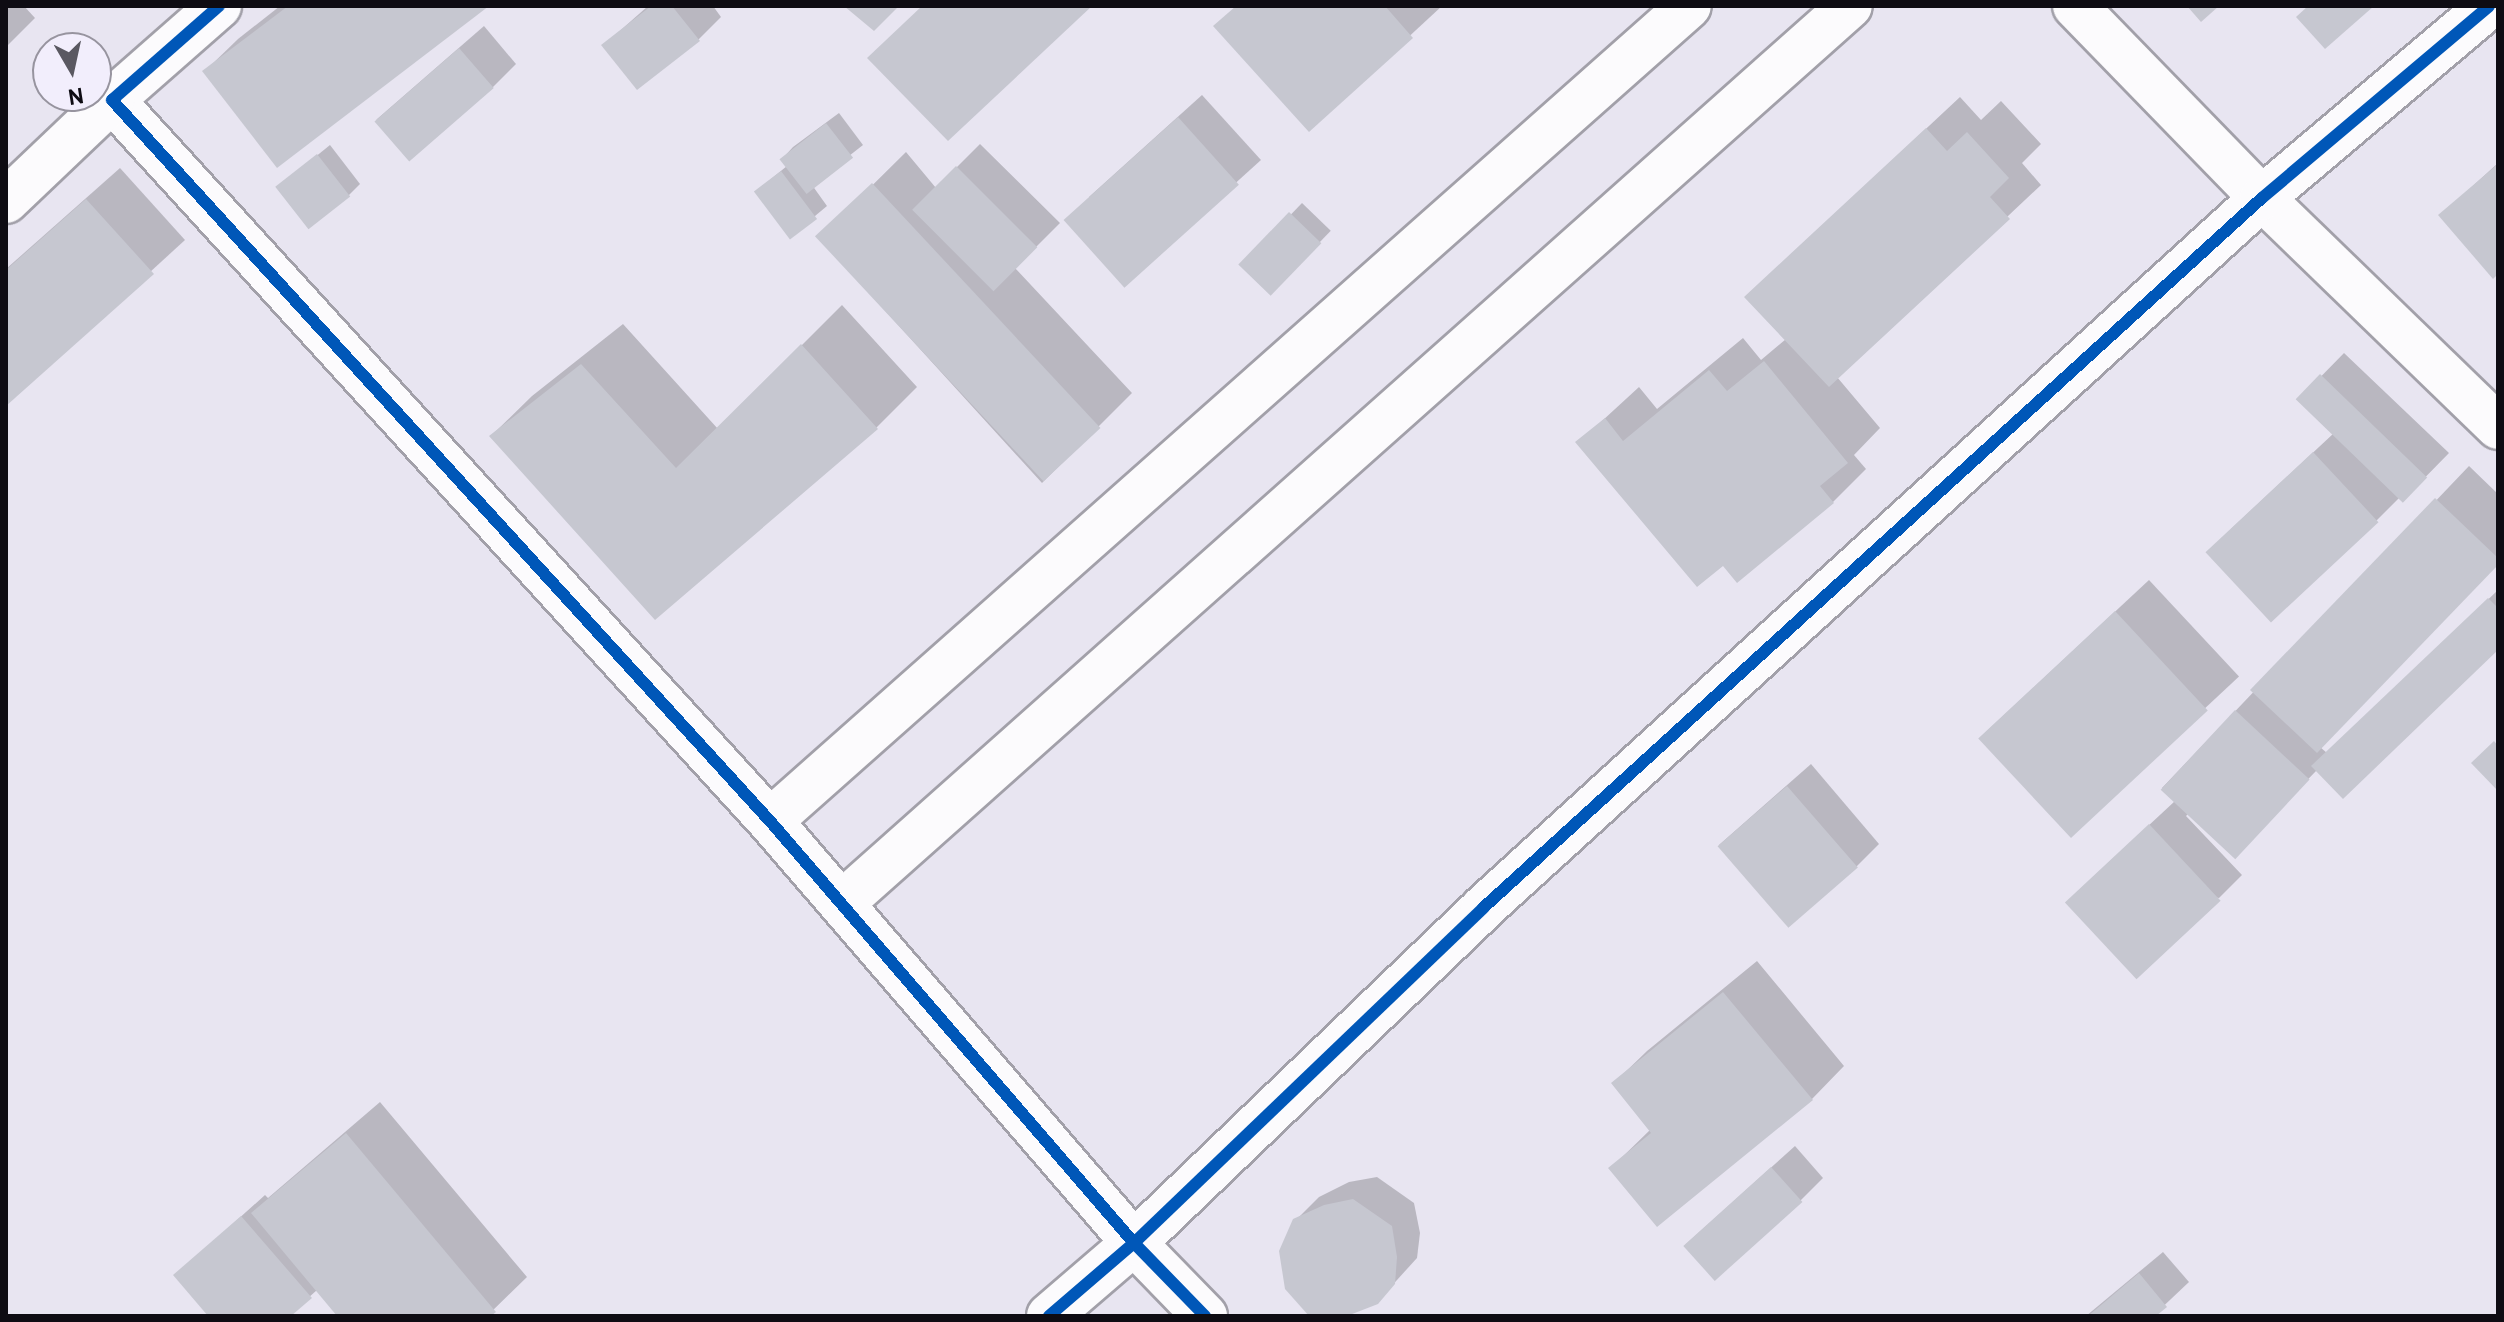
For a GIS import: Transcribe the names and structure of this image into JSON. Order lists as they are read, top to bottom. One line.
{"north":"bottom"}
